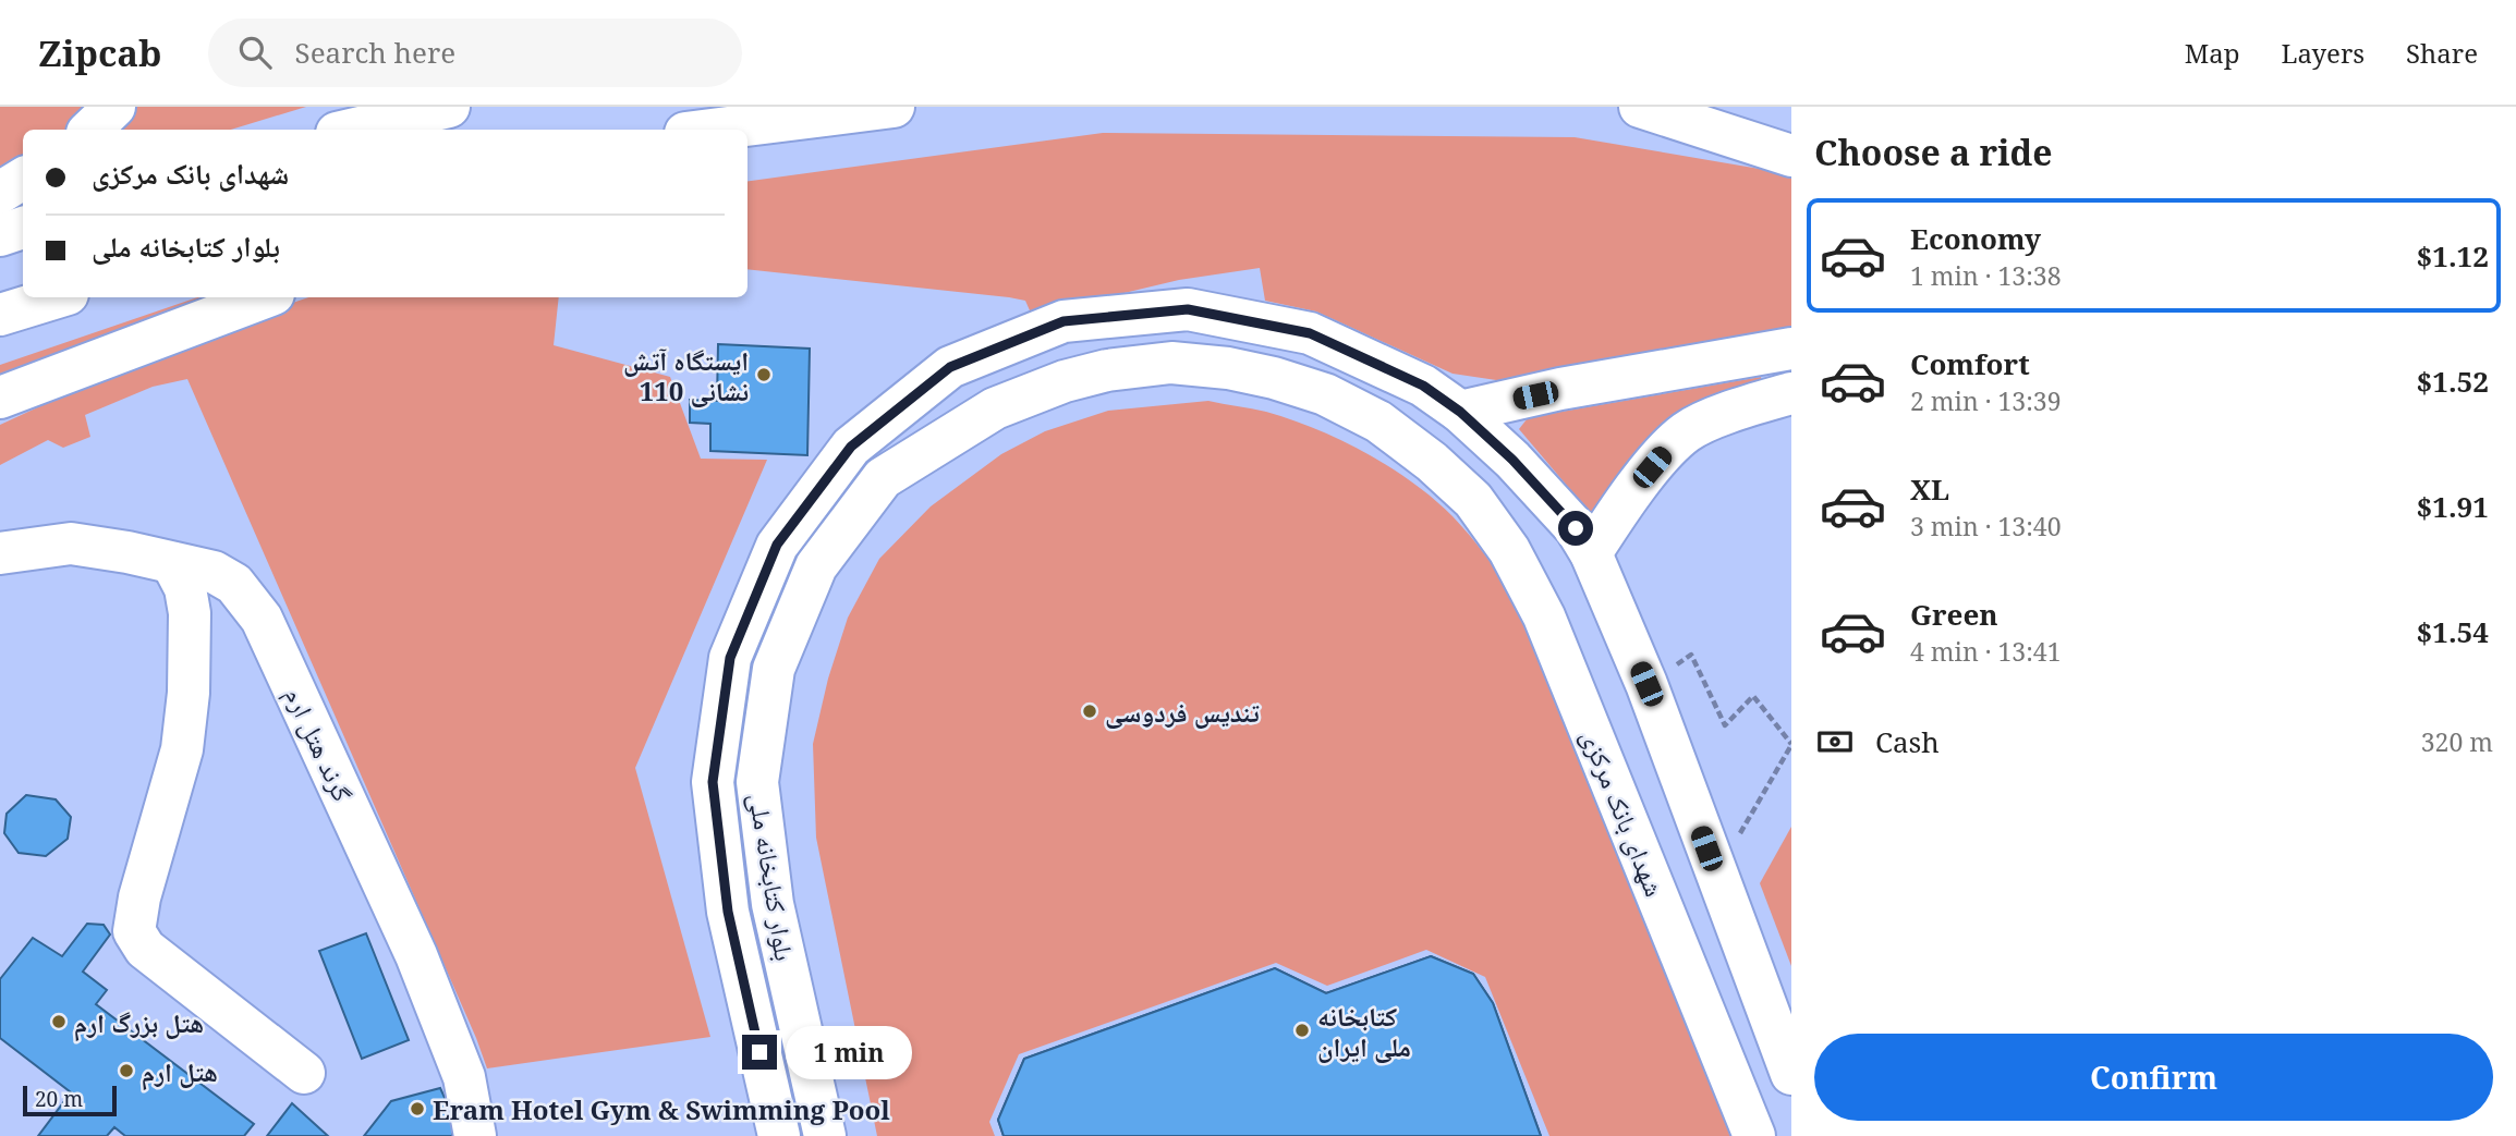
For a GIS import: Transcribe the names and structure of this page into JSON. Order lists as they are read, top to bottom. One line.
{"streets":{"main road":["گرند هتل ارم","شهدای بانک مرکزی","بلوار کتابخانه ملی"]},"crossings":[["شهدای بانک مرکزی","بلوار کتابخانه ملی"]],"places":["ایستگاه آتش نشانی 110","تندیس فردوسی","هتل بزرگ ارم","کتابخانه ملی ایران","هتل ارم","Eram Hotel Gym & Swimming Pool"],"scale_bar":"20 m","page":{"header":"Zipcab","search":"Search here","nav":["Map","Layers","Share"],"heading":"Choose a ride","banner":["شهدای بانک مرکزی","بلوار کتابخانه ملی"],"list":[{"name":"Economy","note":"1 min · 13:38","value":"$1.12"},{"name":"Comfort","note":"2 min · 13:39","value":"$1.52"},{"name":"XL","note":"3 min · 13:40","value":"$1.91"},{"name":"Green","note":"4 min · 13:41","value":"$1.54"}],"pay":["Cash","320 m"],"buttons":"Confirm","bubble":"1 min","scale":"20 m"}}
